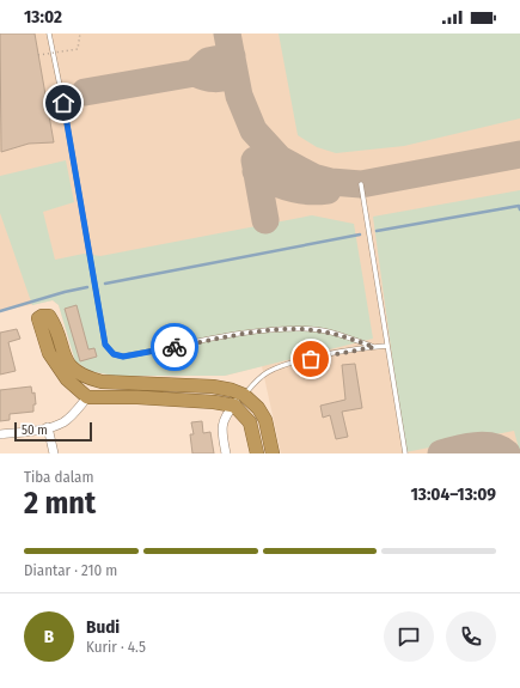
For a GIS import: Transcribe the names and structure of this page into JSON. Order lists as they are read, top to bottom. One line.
{"scale_bar":"50 m","page":{"status":"13:02","scale":"50 m","heading":["2 mnt","Tiba dalam","13:04–13:09"],"panel":["Budi","Kurir · 4.5"],"bar":"Diantar · 210 m","round":"B"}}
